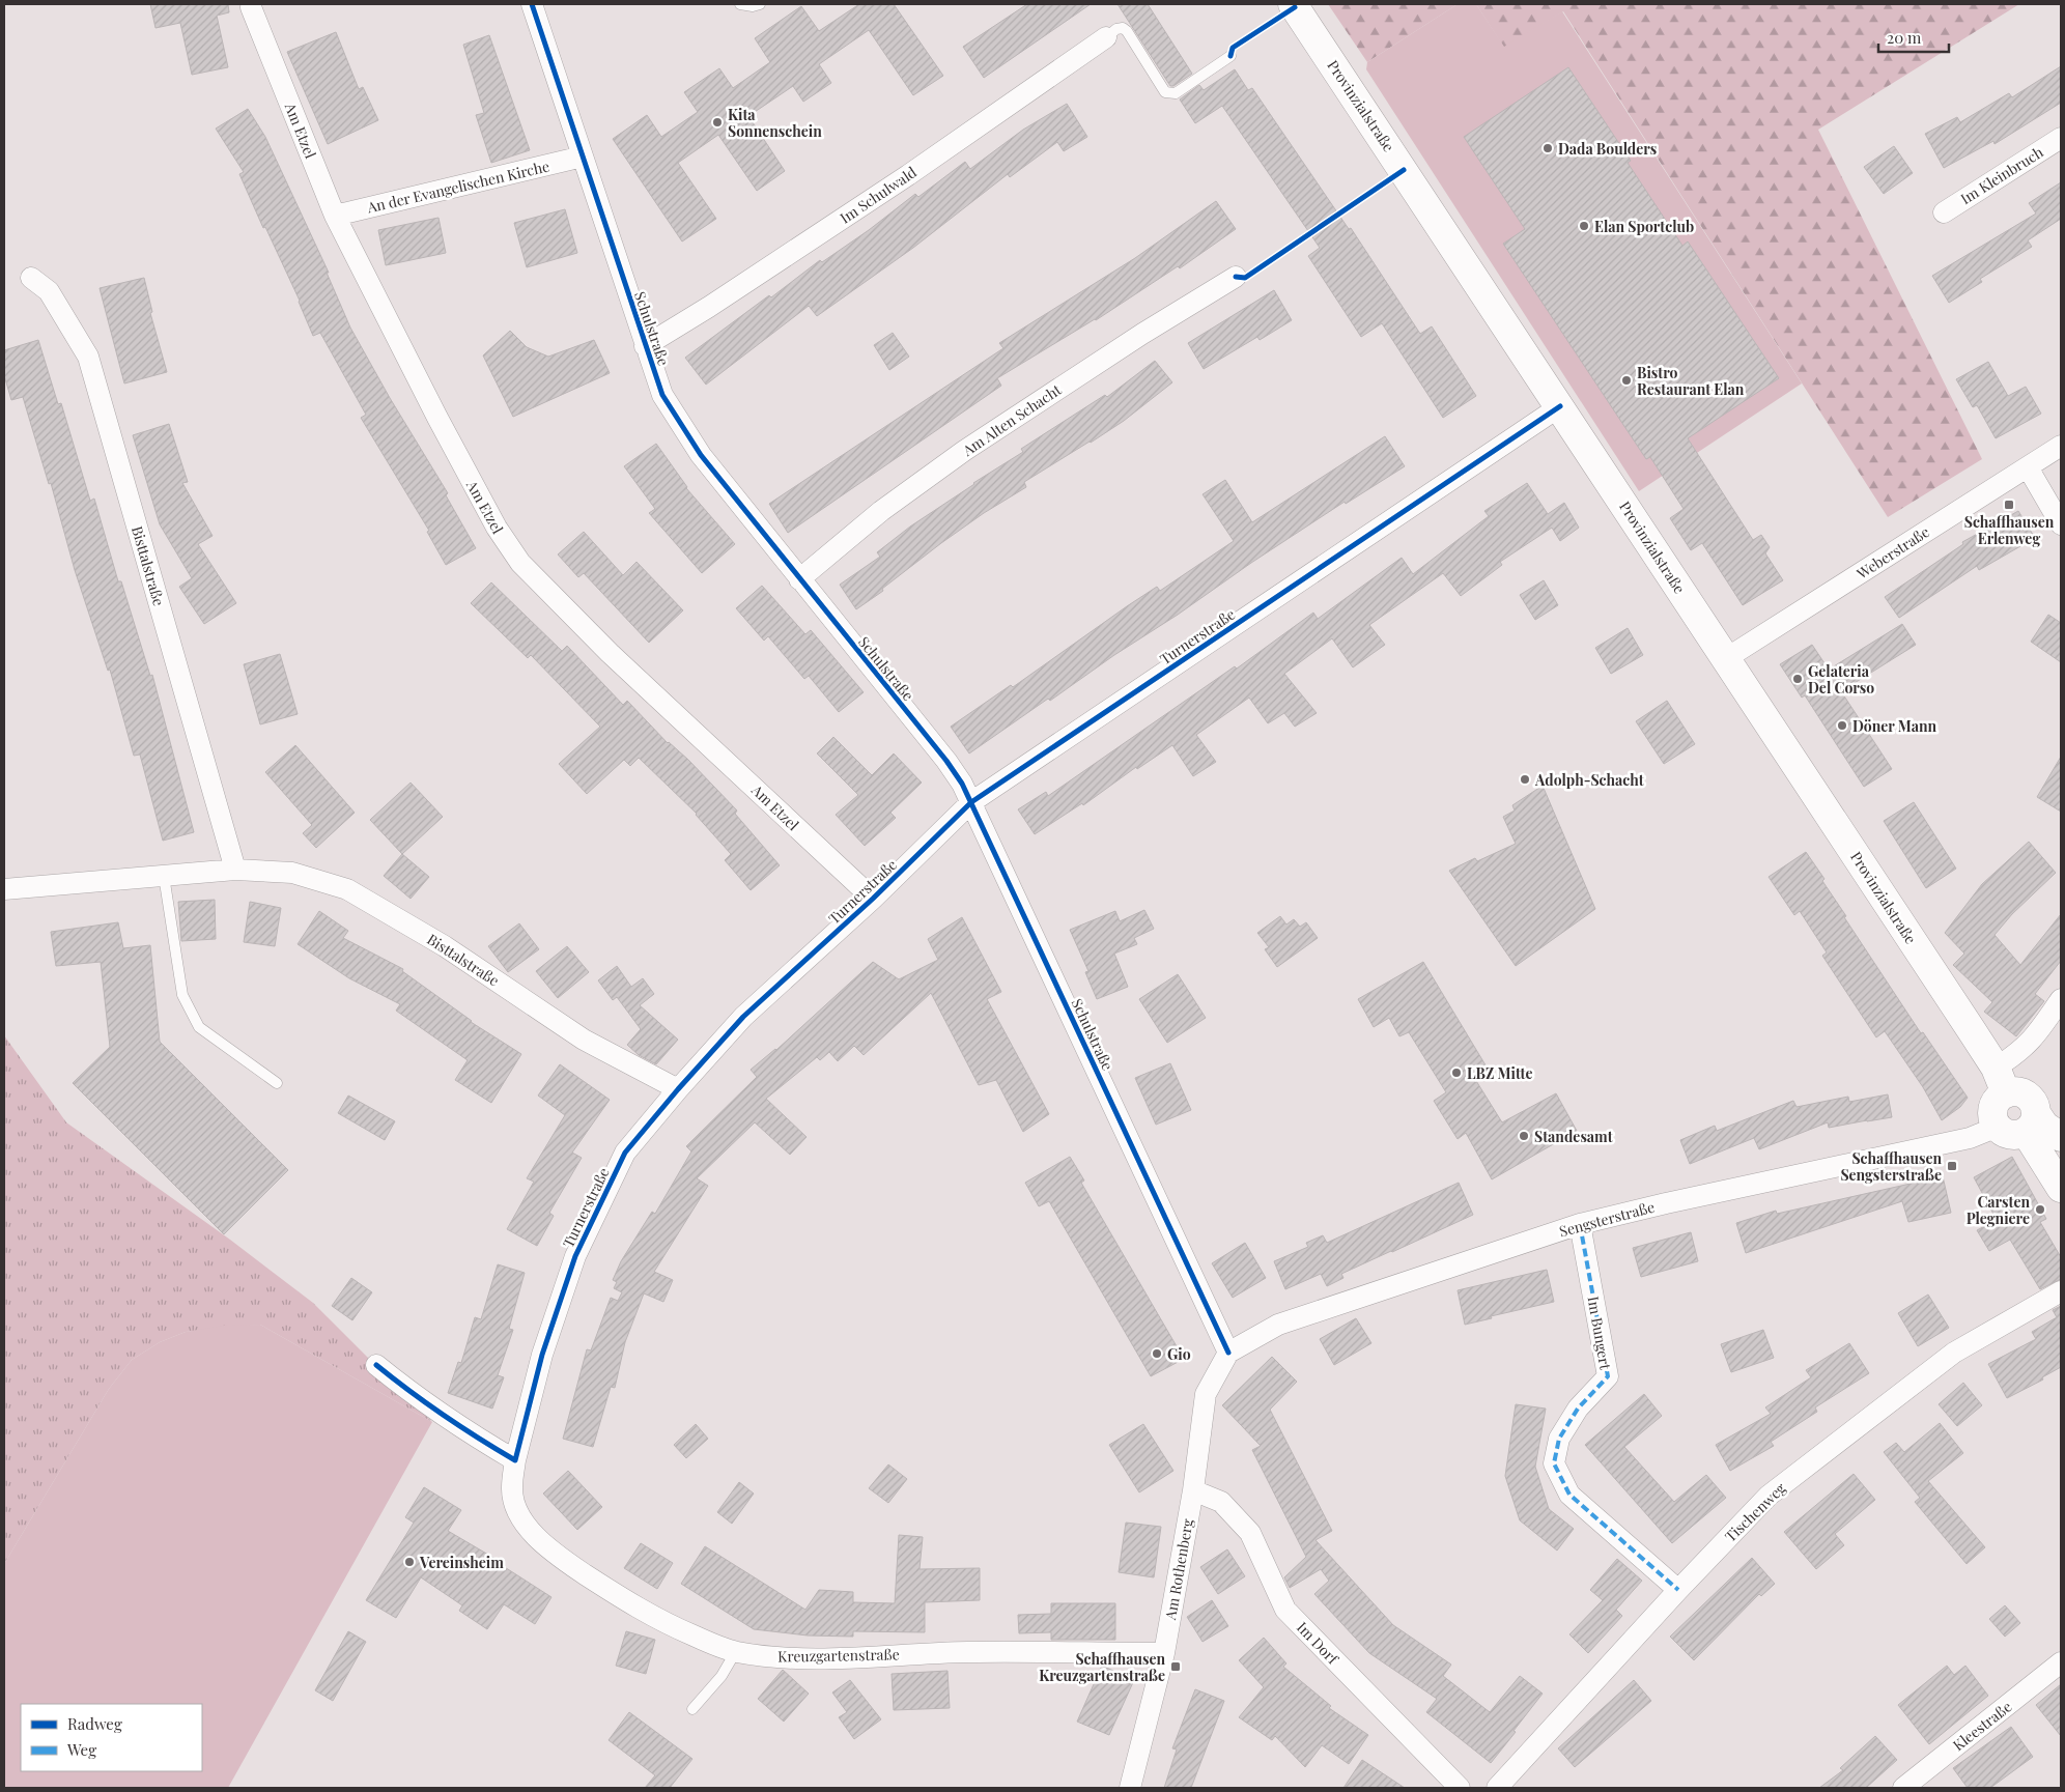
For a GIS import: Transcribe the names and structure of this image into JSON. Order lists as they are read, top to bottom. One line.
{"streets":{"street":["Provinzialstraße","Am Etzel","Im Kleinbruch","An der Evangelischen Kirche","Im Schulwald","Schulstraße","Am Alten Schacht","Weberstraße","Bisttalstraße","Turnerstraße","Sengsterstraße","Im Bungert","Tischenweg","Am Rothenberg","Im Dorf","Kreuzgartenstraße","Kleestraße"]},"crossings":[["Provinzialstraße","Weberstraße"],["Provinzialstraße","Turnerstraße"],["Provinzialstraße","Sengsterstraße"],["Am Etzel","An der Evangelischen Kirche"],["Am Etzel","Turnerstraße"],["An der Evangelischen Kirche","Schulstraße"],["Im Schulwald","Schulstraße"],["Schulstraße","Am Alten Schacht"],["Schulstraße","Turnerstraße"],["Schulstraße","Sengsterstraße"],["Schulstraße","Am Rothenberg"],["Bisttalstraße","Turnerstraße"],["Turnerstraße","Kreuzgartenstraße"],["Sengsterstraße","Im Bungert"],["Sengsterstraße","Am Rothenberg"],["Im Bungert","Tischenweg"],["Am Rothenberg","Im Dorf"],["Am Rothenberg","Kreuzgartenstraße"]],"places":{"other":["Kita Sonnenschein","Dada Boulders","Elan Sportclub","Bistro Restaurant Elan","Gelateria Del Corso","Döner Mann","Adolph-Schacht","LBZ Mitte","Standesamt","Carsten Plegniere","Gio","Vereinsheim"],"transit":["Schaffhausen Erlenweg","Schaffhausen Sengsterstraße","Schaffhausen Kreuzgartenstraße"]},"legend":["Radweg","Weg"],"scale_bar":"20 m"}
